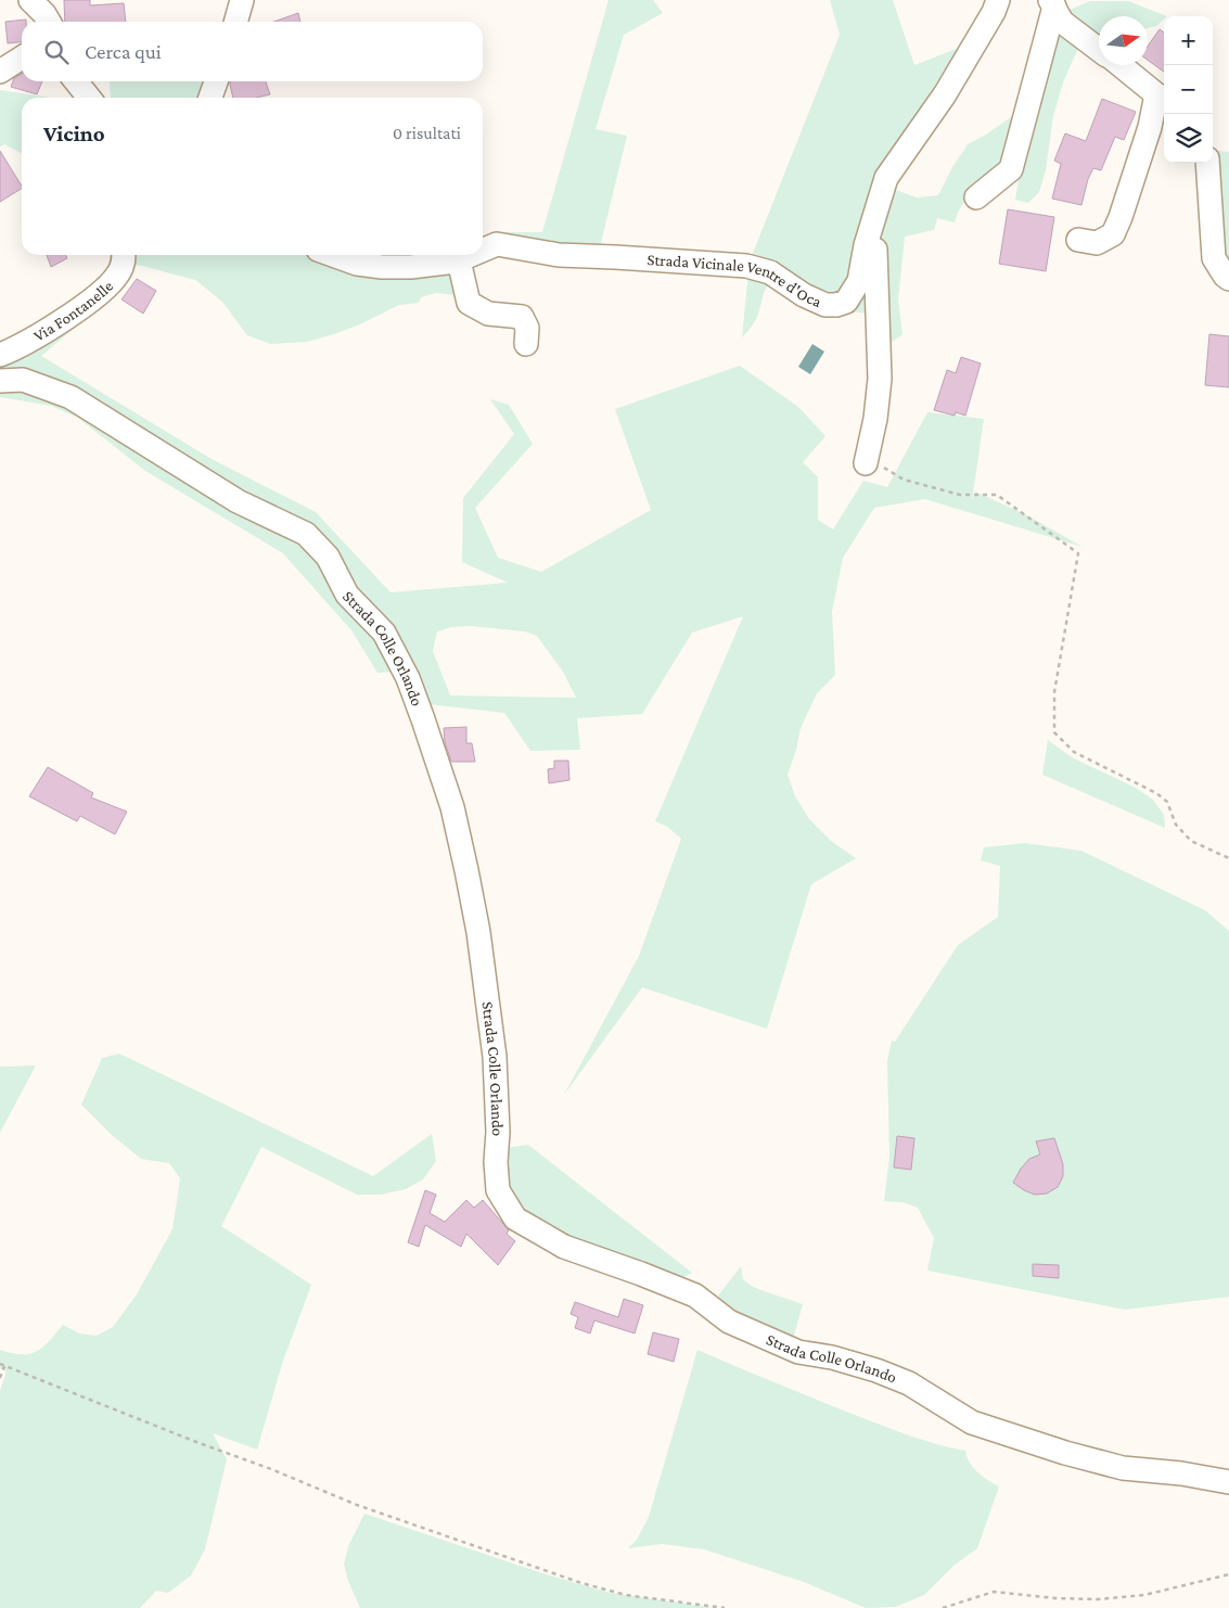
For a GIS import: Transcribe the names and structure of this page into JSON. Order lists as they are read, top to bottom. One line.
{"streets":{"street":["Strada Vicinale Ventre d'Oca","Via Fontanelle","Strada Colle Orlando"]},"north":"right","page":{"map_buttons":["+","−"],"search":"Cerca qui","heading":["Vicino","0 risultati"]}}
